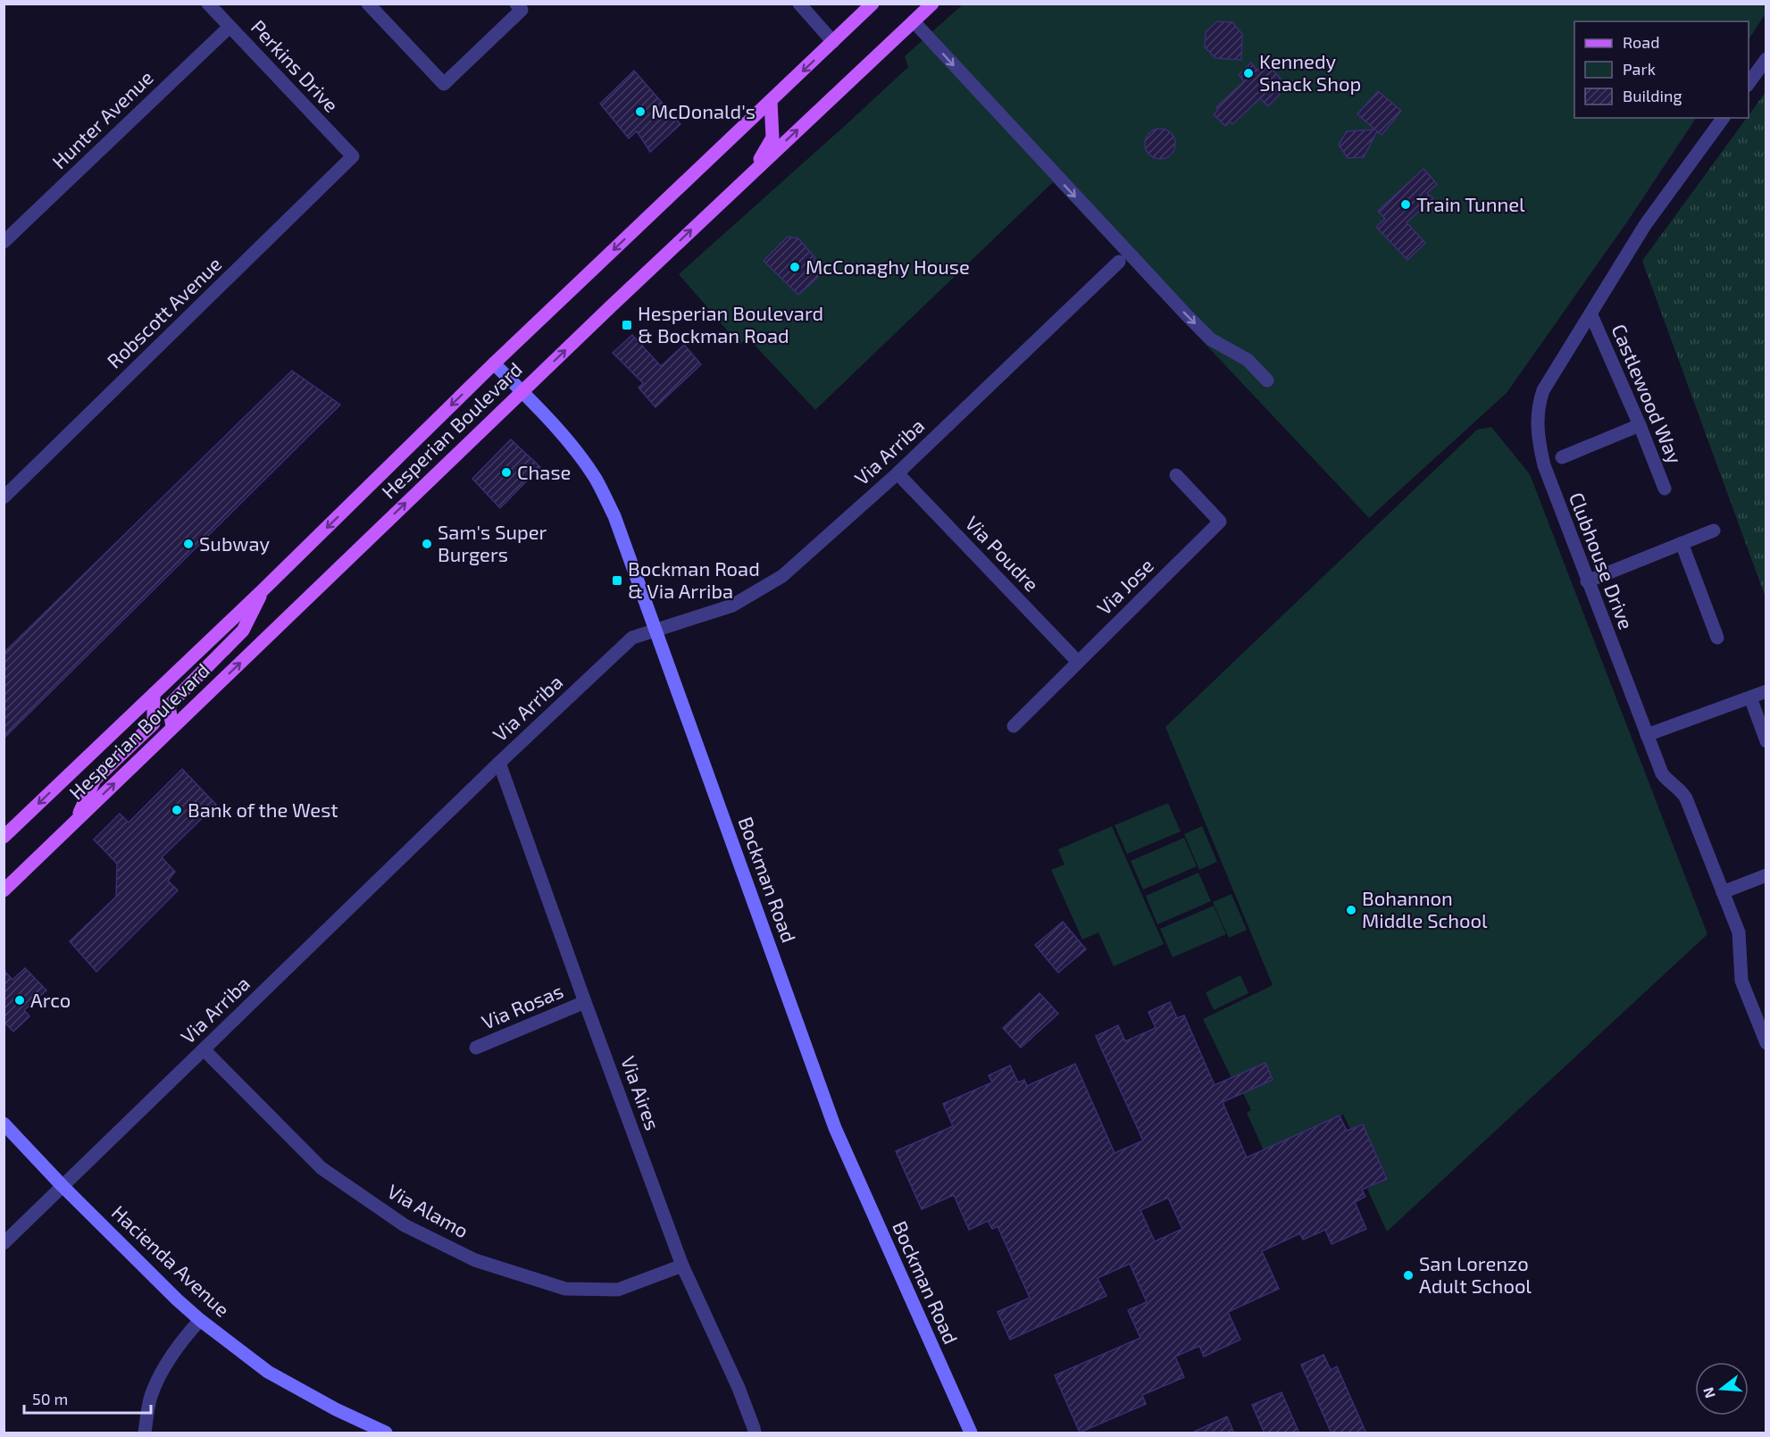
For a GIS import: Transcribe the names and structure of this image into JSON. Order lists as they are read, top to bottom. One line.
{"streets":{"main road":["Hesperian Boulevard"],"street":["Perkins Drive","Hunter Avenue","Robscott Avenue","Castlewood Way","Via Arriba","Via Poudre","Clubhouse Drive","Via Jose","Bockman Road","Via Rosas","Via Aires","Via Alamo","Hacienda Avenue"]},"crossings":[["Perkins Drive","Hunter Avenue"],["Perkins Drive","Robscott Avenue"],["Castlewood Way","Clubhouse Drive"],["Hesperian Boulevard","Bockman Road"],["Via Arriba","Via Poudre"],["Via Arriba","Bockman Road"],["Via Arriba","Via Aires"],["Via Arriba","Via Alamo"],["Via Arriba","Hacienda Avenue"],["Via Poudre","Via Jose"],["Via Rosas","Via Aires"],["Via Aires","Via Alamo"]],"places":{"other":["Kennedy Snack Shop","McDonald's","Train Tunnel","McConaghy House","Chase","Subway","Sam's Super Burgers","Bank of the West","Bohannon Middle School","Arco","San Lorenzo Adult School"],"transit":["Hesperian Boulevard & Bockman Road","Bockman Road & Via Arriba"]},"legend":["Road","Park","Building"],"scale_bar":"50 m","north":"left"}
